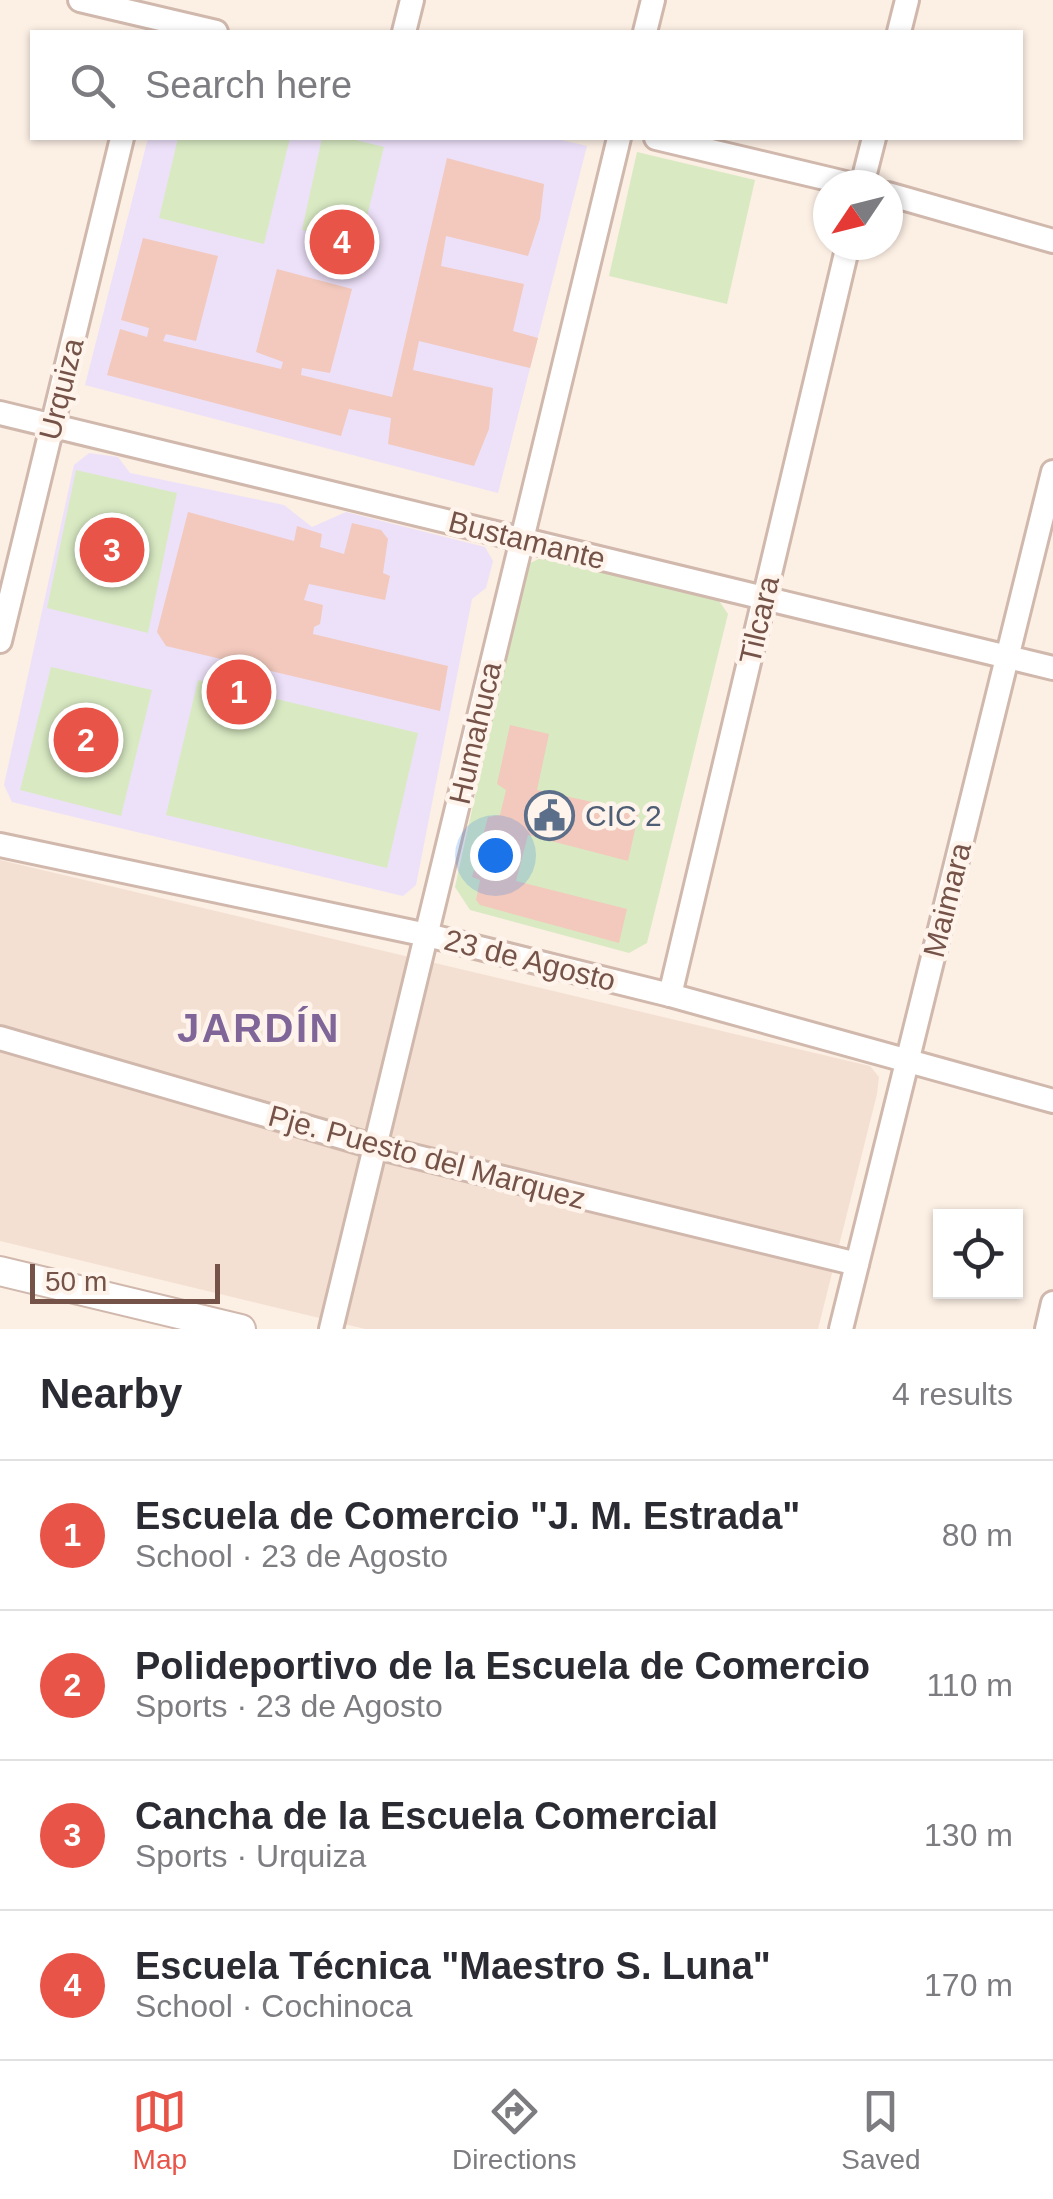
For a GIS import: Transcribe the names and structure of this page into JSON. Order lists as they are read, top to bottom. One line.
{"streets":{"street":["Urquiza","Bustamante","Tilcara","Humahuca","Maimara","23 de Agosto","Pje. Puesto del Marquez"]},"crossings":[["Urquiza","Bustamante"],["Bustamante","Tilcara"],["Bustamante","Humahuca"],["Bustamante","Maimara"],["Tilcara","23 de Agosto"],["Humahuca","23 de Agosto"],["Humahuca","Pje. Puesto del Marquez"],["Maimara","23 de Agosto"],["Maimara","Pje. Puesto del Marquez"]],"districts":["JARDÍN"],"places":{"public building":["CIC 2"]},"scale_bar":"50 m","north":"bottom left","page":{"search":"Search here","pins":["4","3","1","2"],"scale":"50 m","heading":["Nearby","4 results"],"list":[{"mark":"1","name":"Escuela de Comercio \"J. M. Estrada\"","note":"School · 23 de Agosto","value":"80 m"},{"mark":"2","name":"Polideportivo de la Escuela de Comercio","note":"Sports · 23 de Agosto","value":"110 m"},{"mark":"3","name":"Cancha de la Escuela Comercial","note":"Sports · Urquiza","value":"130 m"},{"mark":"4","name":"Escuela Técnica \"Maestro S. Luna\"","note":"School · Cochinoca","value":"170 m"}],"nav":["Map","Directions","Saved"]}}
